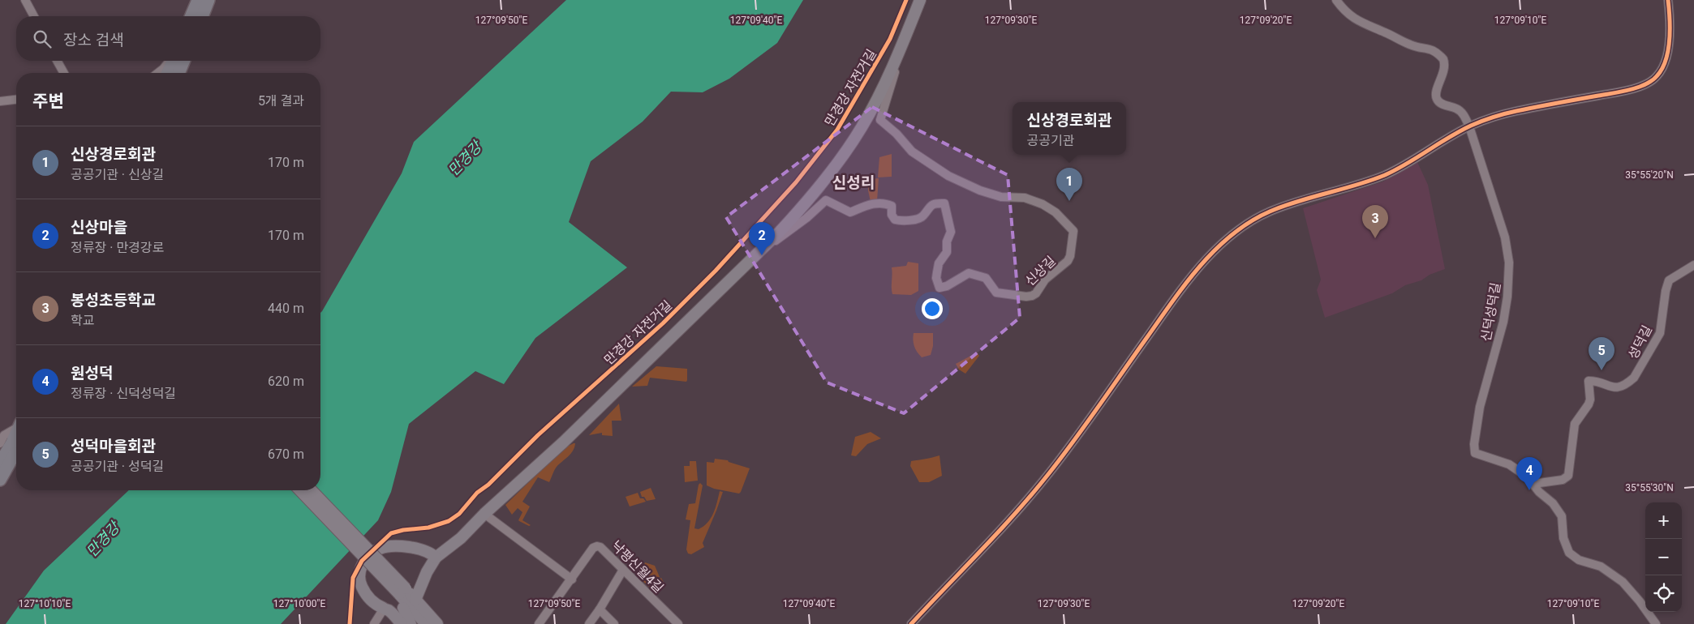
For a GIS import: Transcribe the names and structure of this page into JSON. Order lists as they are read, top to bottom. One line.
{"streets":{"street":["신상길","신덕성덕길","성덕길","낙평신월4길"],"cycle path":["만경강 자전거길"]},"crossings":[["신덕성덕길","성덕길"]],"districts":["신성리"],"water":["만경강"],"page":{"search":"장소 검색","heading":["주변","5개 결과"],"popup":["신상경로회관","공공기관"],"list":[{"mark":"1","name":"신상경로회관","note":"공공기관 · 신상길","value":"170 m"},{"mark":"2","name":"신상마을","note":"정류장 · 만경강로","value":"170 m"},{"mark":"3","name":"봉성초등학교","note":"학교","value":"440 m"},{"mark":"4","name":"원성덕","note":"정류장 · 신덕성덕길","value":"620 m"},{"mark":"5","name":"성덕마을회관","note":"공공기관 · 성덕길","value":"670 m"}],"pins":["1","3","2","5","4"],"map_buttons":["+","−"]},"coordinates":["127°09'50\"E","127°09'40\"E","127°09'30\"E","127°09'20\"E","127°09'10\"E","35°55'20\"N","35°55'30\"N","127°10'10\"E","127°10'00\"E"]}
